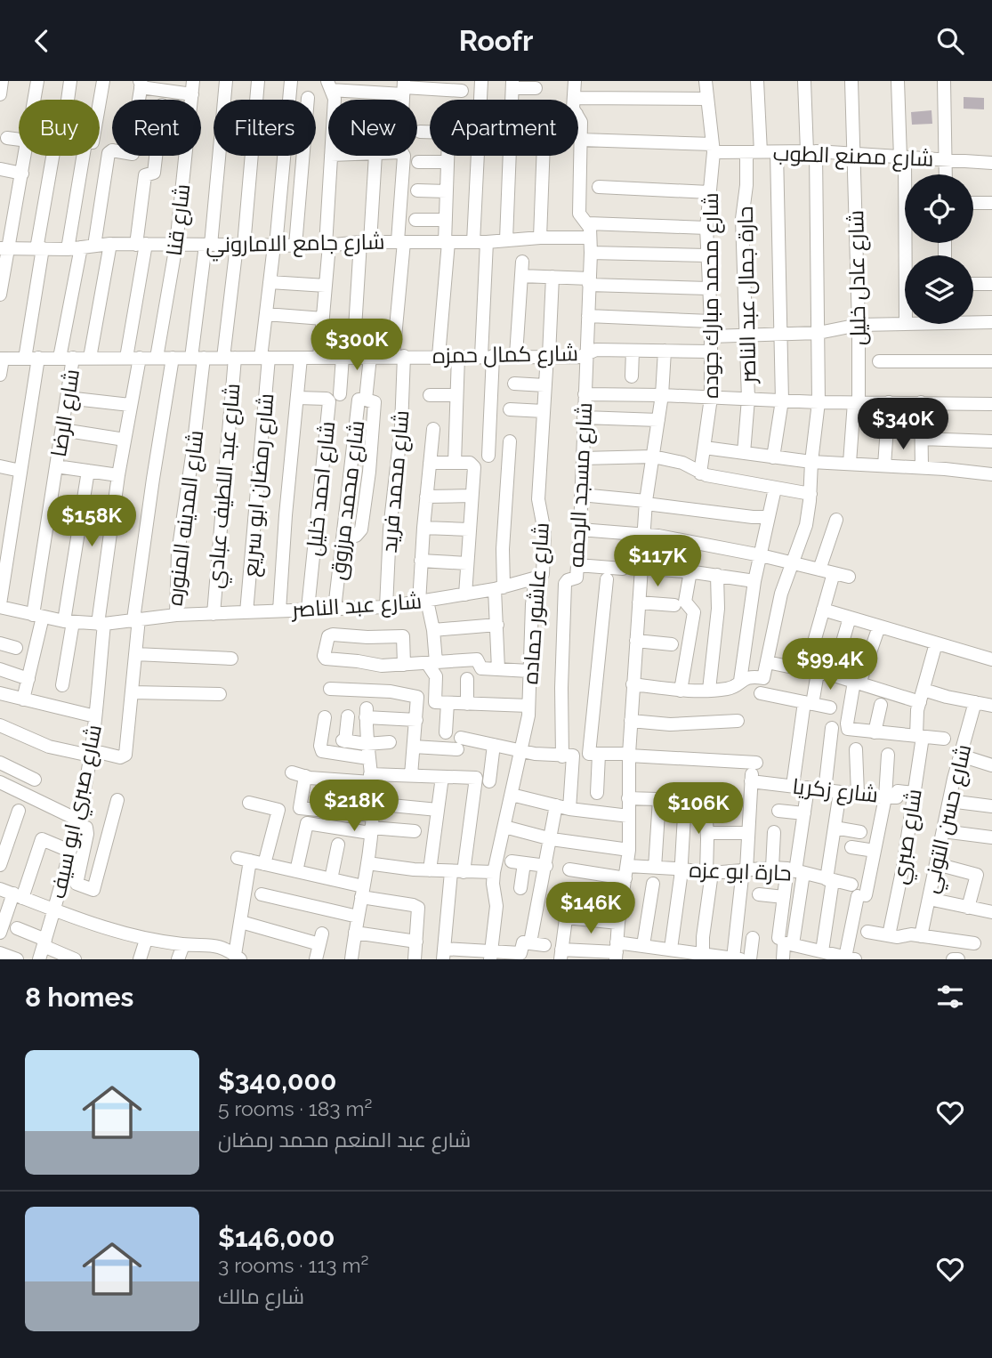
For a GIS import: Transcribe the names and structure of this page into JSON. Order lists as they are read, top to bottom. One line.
{"streets":{"street":["شارع مصنع الطوب","شارع قنا","شارع جامع الاماروني","شارع عادل خليل","حارة جمال عبد الناصر","شارع محمد مبارك جوده","شارع كمال حمزه","شارع الرضا","شارع محمد فريد","شارع رمضان ابو سريع","شارع مسجد الرحمه","شارع عبد اللطيف عبادي","شارع احمد خليل","شارع محمد مرزوق","شارع المدينه المنوره","شارع عاشور حماده","شارع عبد الناصر","شارع زكريا","شارع صبري ابو سيف","شارع حسن التوني","شارع صبري","حارة ابو عزه"]},"crossings":[["شارع مصنع الطوب","شارع عادل خليل"],["شارع مصنع الطوب","حارة جمال عبد الناصر"],["شارع مصنع الطوب","شارع محمد مبارك جوده"],["شارع مصنع الطوب","شارع مسجد الرحمه"],["شارع قنا","شارع جامع الاماروني"],["شارع قنا","شارع كمال حمزه"],["شارع جامع الاماروني","شارع محمد فريد"],["شارع جامع الاماروني","شارع رمضان ابو سريع"],["شارع جامع الاماروني","شارع مسجد الرحمه"],["شارع جامع الاماروني","شارع عبد اللطيف عبادي"],["شارع جامع الاماروني","شارع المدينه المنوره"],["شارع جامع الاماروني","شارع صبري ابو سيف"],["شارع محمد مبارك جوده","شارع كمال حمزه"],["شارع كمال حمزه","شارع الرضا"],["شارع كمال حمزه","شارع محمد فريد"],["شارع كمال حمزه","شارع رمضان ابو سريع"],["شارع كمال حمزه","شارع مسجد الرحمه"],["شارع كمال حمزه","شارع عبد اللطيف عبادي"],["شارع كمال حمزه","شارع محمد مرزوق"],["شارع كمال حمزه","شارع المدينه المنوره"],["شارع كمال حمزه","شارع عاشور حماده"],["شارع كمال حمزه","شارع صبري ابو سيف"],["شارع الرضا","شارع المدينه المنوره"],["شارع محمد فريد","شارع عبد الناصر"],["شارع رمضان ابو سريع","شارع عبد الناصر"],["شارع عبد اللطيف عبادي","شارع عبد الناصر"],["شارع احمد خليل","شارع عبد الناصر"],["شارع محمد مرزوق","شارع عبد الناصر"],["شارع المدينه المنوره","شارع عبد الناصر"],["شارع المدينه المنوره","شارع صبري ابو سيف"],["شارع عاشور حماده","شارع عبد الناصر"],["شارع زكريا","شارع صبري"]],"page":{"header":"Roofr","chip":["Buy","Rent","Filters","New","Apartment"],"price":["$300K","$340K","$158K","$117K","$99.4K","$218K","$106K","$146K"],"heading":"8 homes","list":[{"name":"$340,000","note":"5 rooms · 183 m² · شارع عبد المنعم محمد رمضان"},{"name":"$146,000","note":"3 rooms · 113 m² · شارع مالك"}]}}
